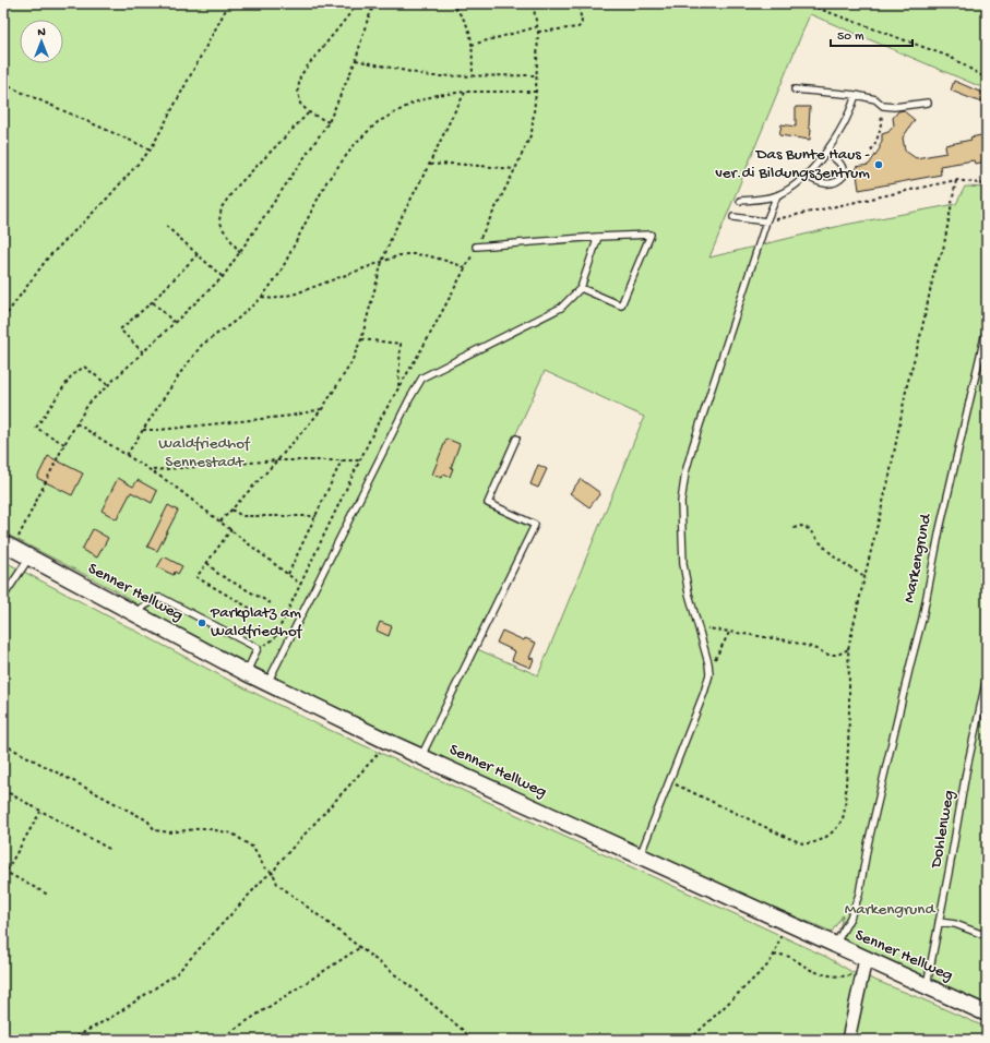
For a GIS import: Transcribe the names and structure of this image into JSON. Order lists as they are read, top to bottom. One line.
{"streets":{"street":["Senner Hellweg"],"lane":["Markengrund","Dohlenweg"]},"crossings":[["Markengrund","Senner Hellweg"],["Senner Hellweg","Dohlenweg"]],"parks":["Waldfriedhof Sennestadt","Markengrund"],"places":["Das Bunte Haus - ver.di Bildungszentrum","Parkplatz am Waldfriedhof"],"scale_bar":"50 m","north":"top"}
